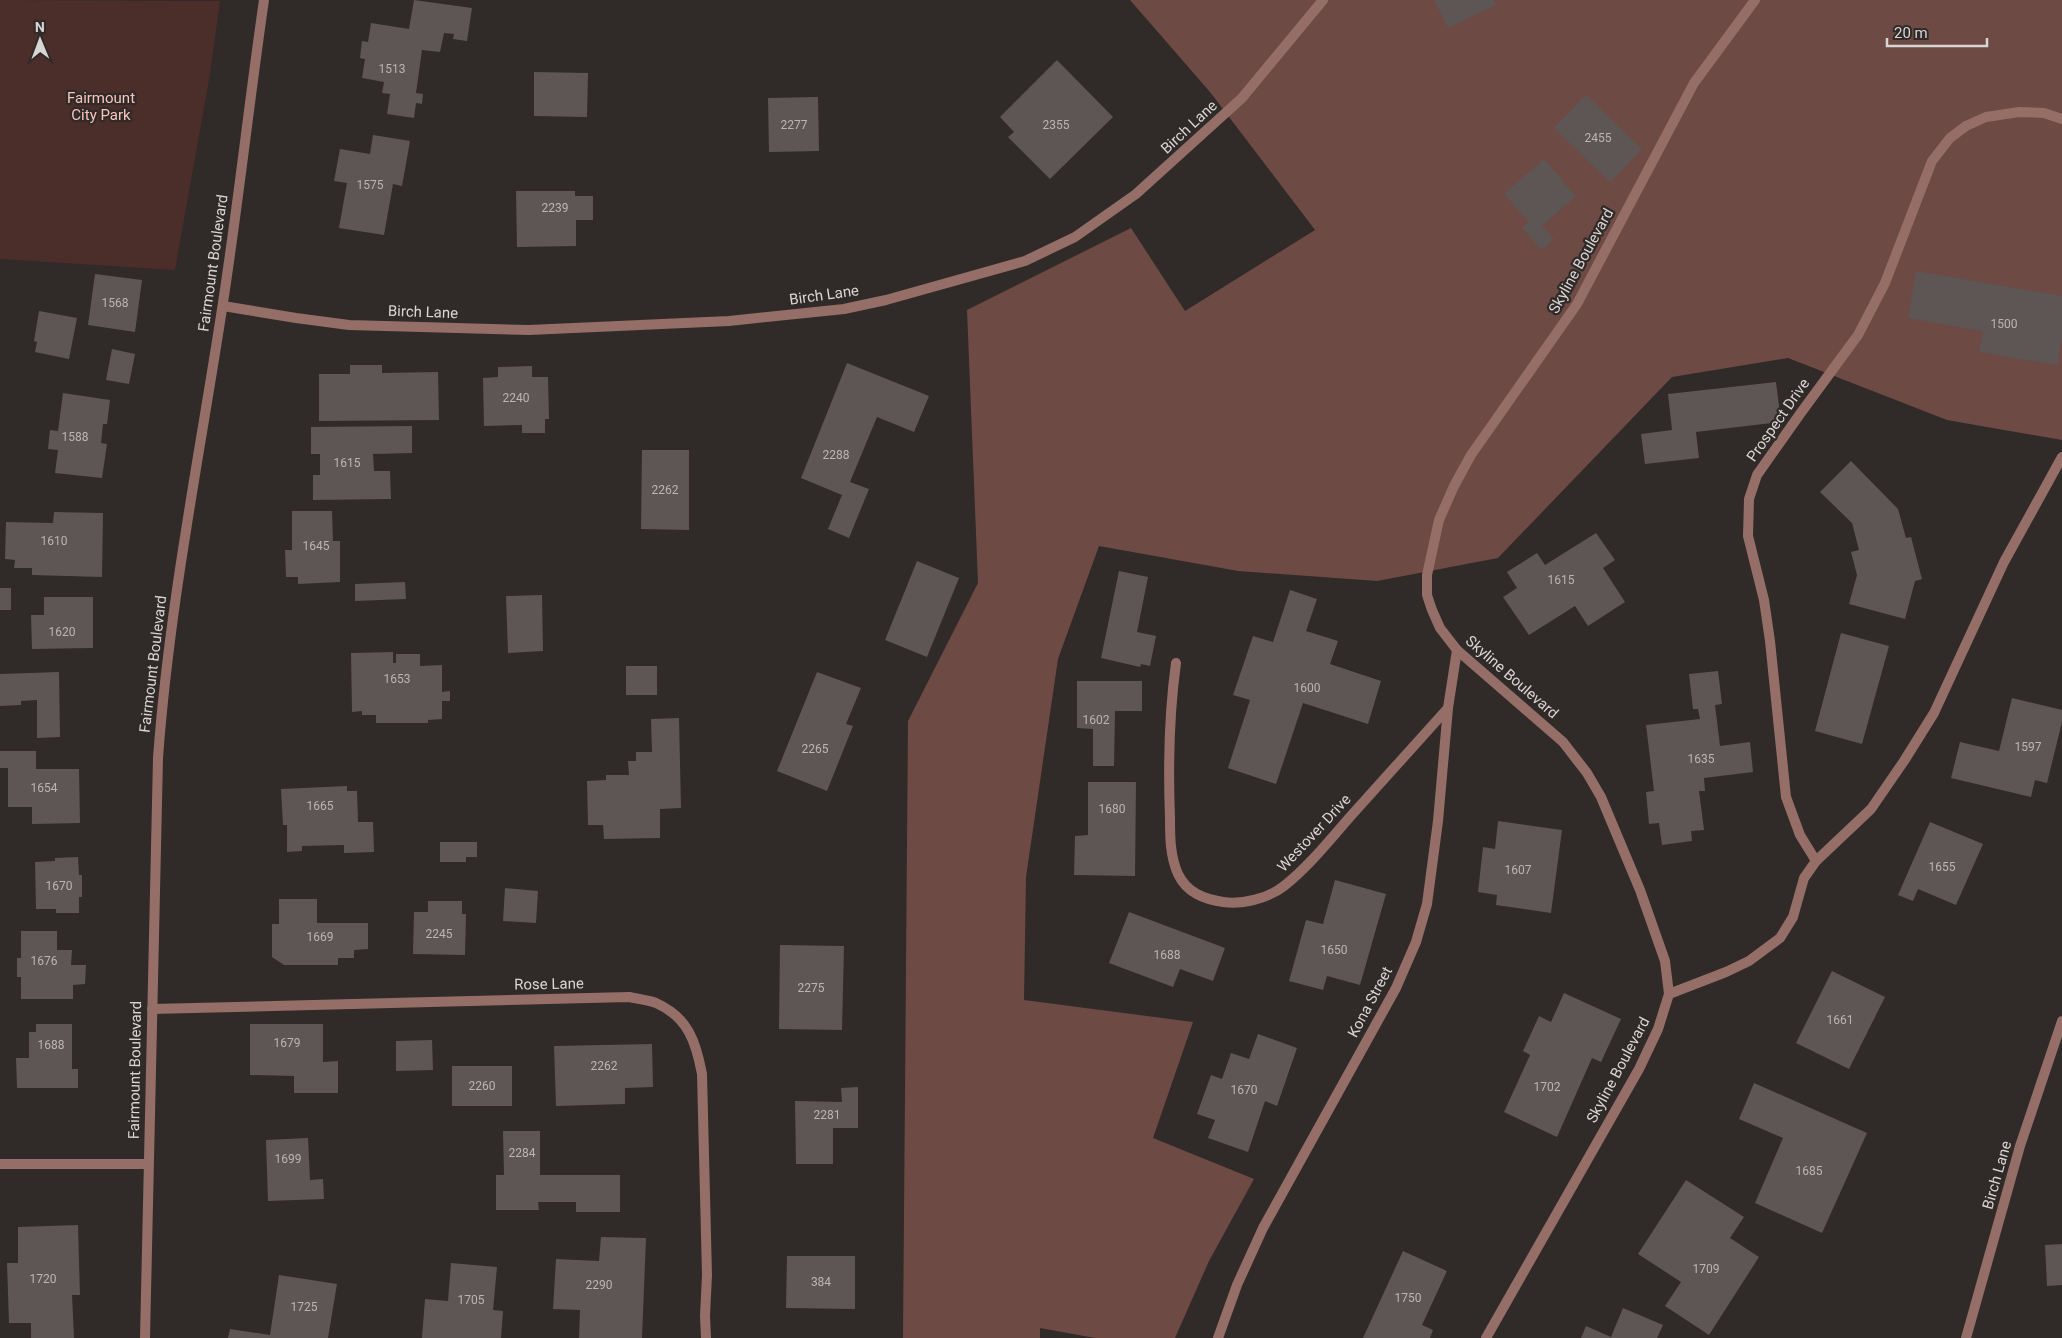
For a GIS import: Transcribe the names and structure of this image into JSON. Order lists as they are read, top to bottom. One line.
{"streets":{"street":["Birch Lane","Skyline Boulevard","Fairmount Boulevard","Prospect Drive","Westover Drive","Rose Lane","Kona Street"]},"crossings":[["Birch Lane","Fairmount Boulevard"],["Skyline Boulevard","Kona Street"],["Fairmount Boulevard","Rose Lane"],["Westover Drive","Kona Street"]],"parks":["Fairmount City Park"],"house_numbers":["1513","2277","2355","2455","1575","2239","1568","1500","2240","1588","2288","1615","2262","1610","1645","1615","1620","1653","1600","1602","1597","2265","1635","1654","1665","1680","1655","1607","1670","2245","1669","1650","1688","1676","2275","1661","1679","1688","2262","2260","1702","1670","2281","2284","1699","1685","1709","1720","384","2290","1750","1705","1725"],"scale_bar":"20 m","north":"top"}
